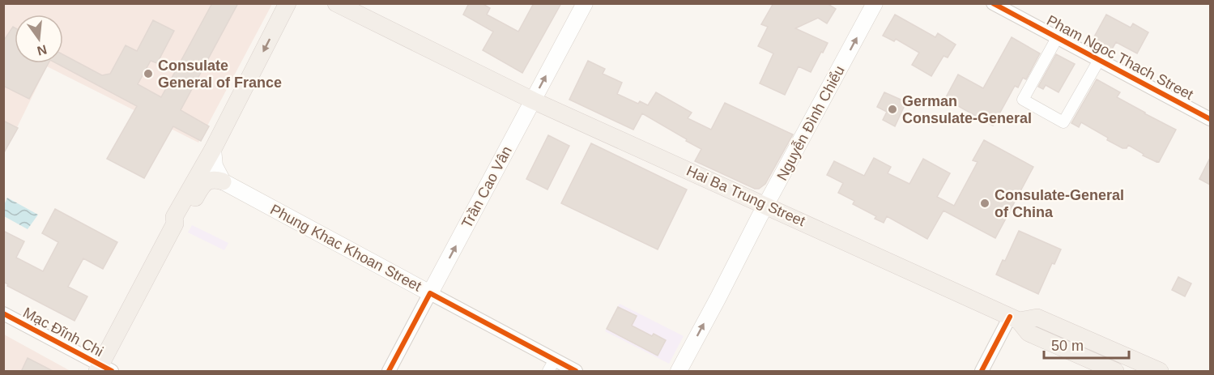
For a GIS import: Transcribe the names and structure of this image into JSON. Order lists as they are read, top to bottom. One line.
{"streets":{"main road":["Nguyễn Đình Chiểu","Trần Cao Vân","Hai Ba Trung Street","Phung Khac Khoan Street"],"street":["Pham Ngoc Thach Street","Mạc Đĩnh Chi"]},"crossings":[["Nguyễn Đình Chiểu","Hai Ba Trung Street"],["Trần Cao Vân","Hai Ba Trung Street"],["Trần Cao Vân","Phung Khac Khoan Street"]],"one_way":["Nguyễn Đình Chiểu","Trần Cao Vân"],"places":["Consulate General of France","German Consulate-General","Consulate-General of China"],"scale_bar":"50 m","north":"bottom"}
